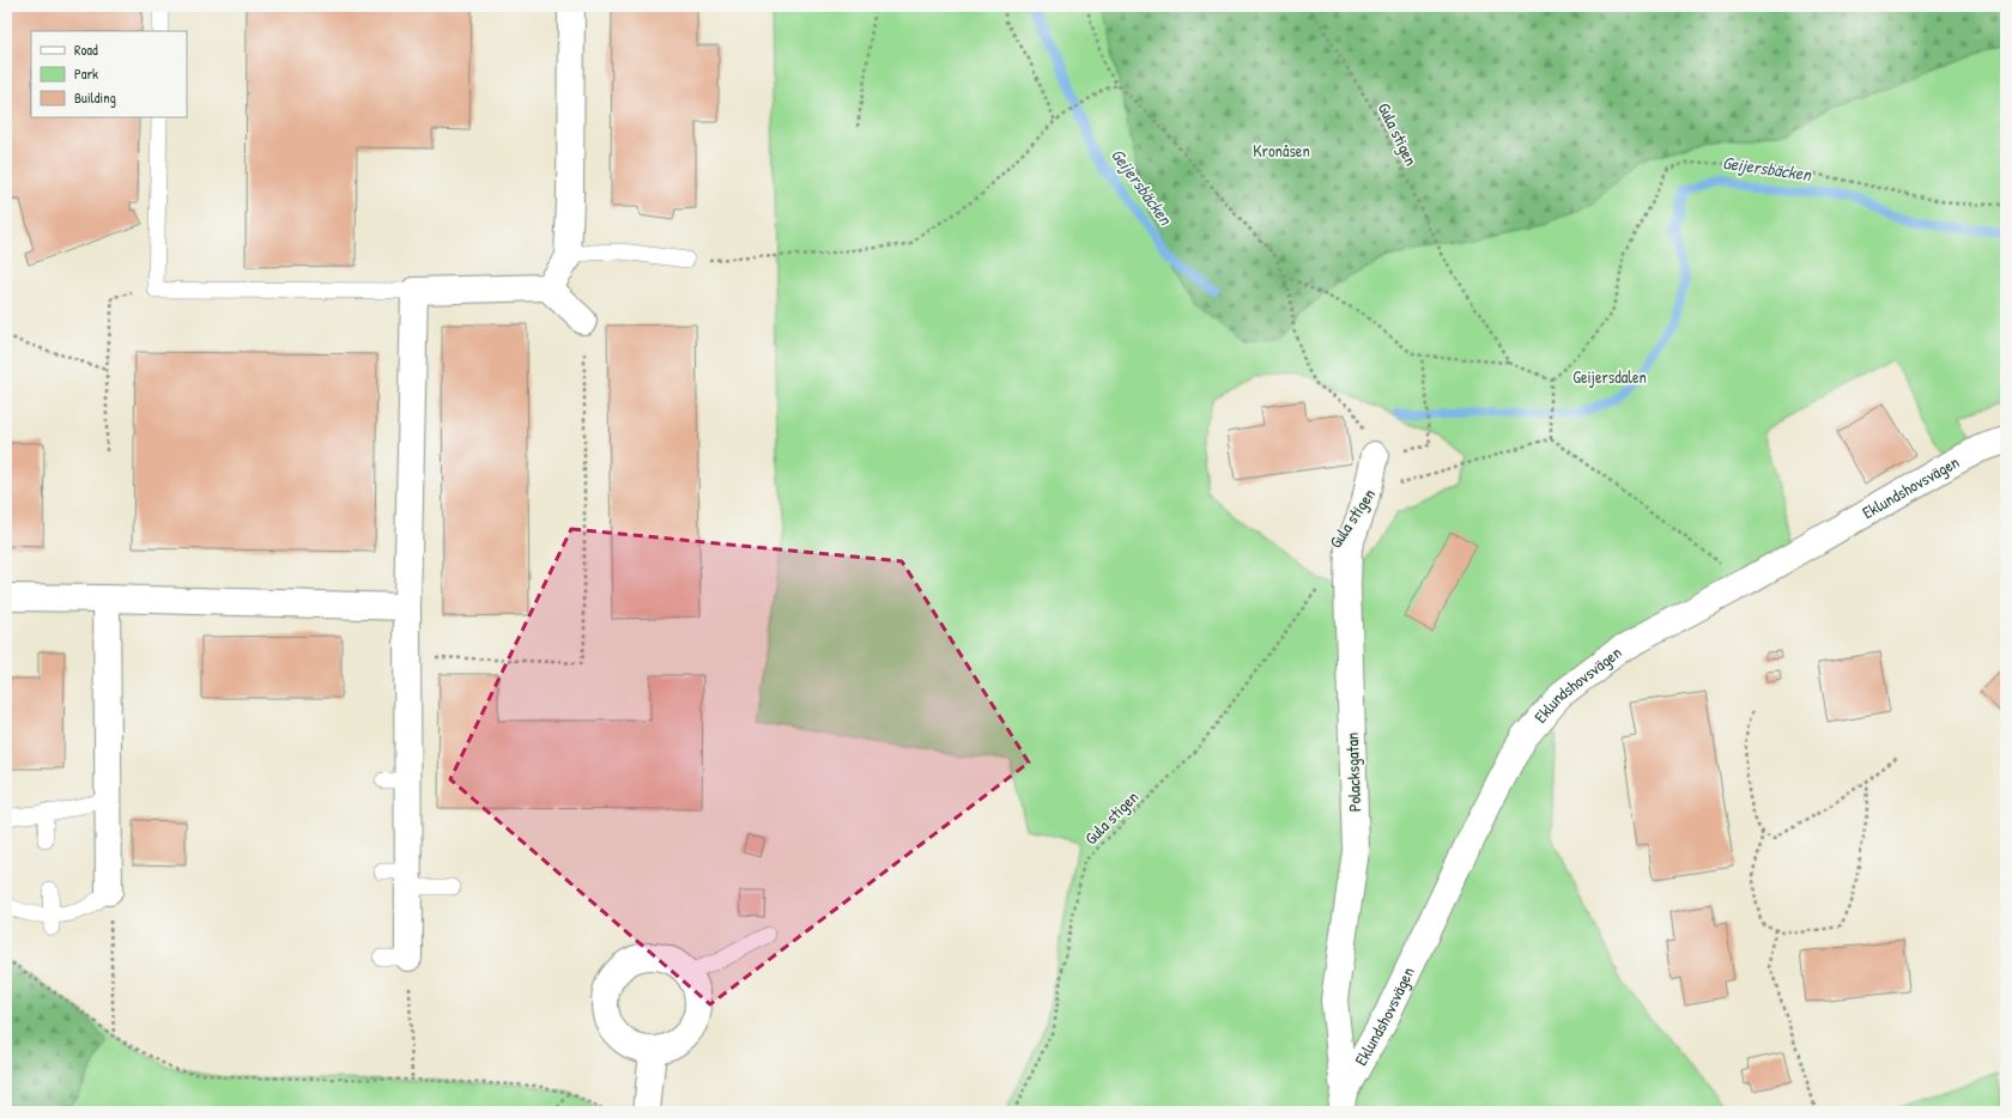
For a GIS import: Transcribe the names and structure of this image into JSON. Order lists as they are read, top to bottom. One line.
{"streets":{"street":["Eklundshovsvägen","Polacksgatan"],"path":["Gula stigen"]},"crossings":[["Eklundshovsvägen","Polacksgatan"]],"water":["Geijersbäcken"],"parks":["Kronåsen","Geijersdalen"],"legend":["Road","Park","Building"]}
